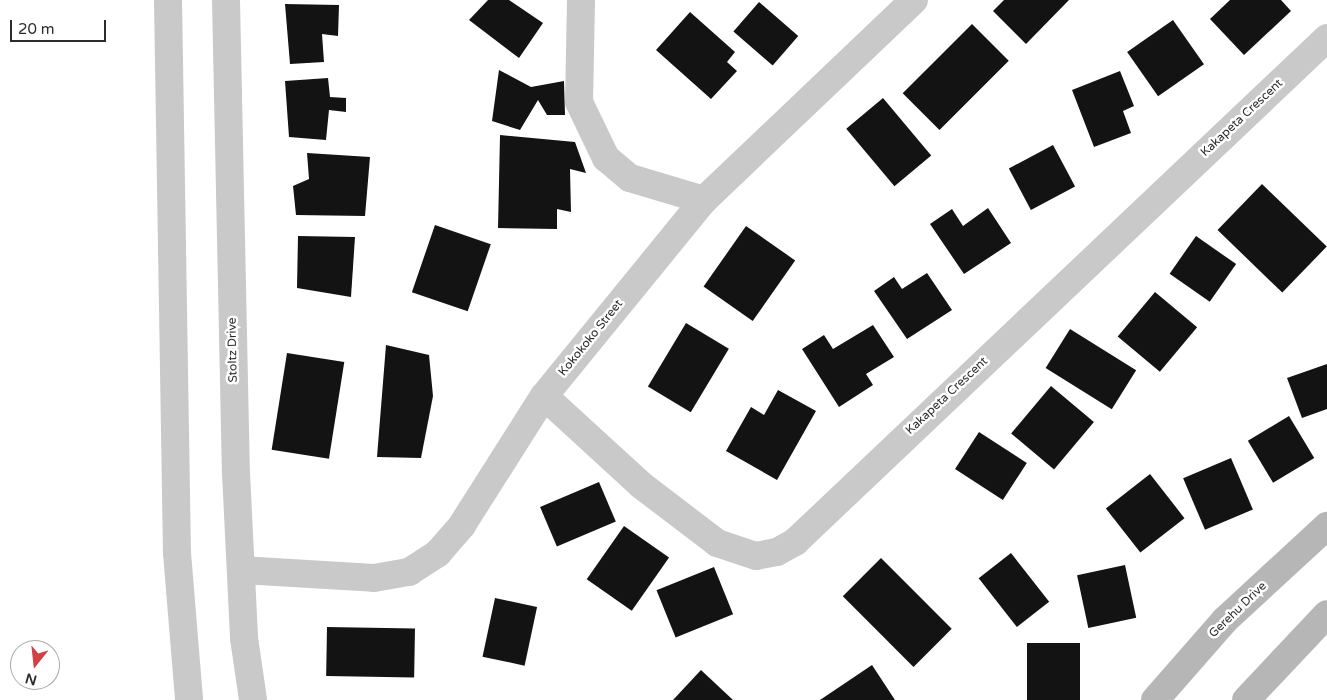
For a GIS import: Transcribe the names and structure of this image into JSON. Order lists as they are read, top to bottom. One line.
{"streets":{"street":["Kakapeta Crescent","Kokokoko Street","Stoltz Drive","Gerehu Drive"]},"crossings":[["Kakapeta Crescent","Kokokoko Street"],["Kokokoko Street","Stoltz Drive"]],"scale_bar":"20 m","north":"bottom"}
